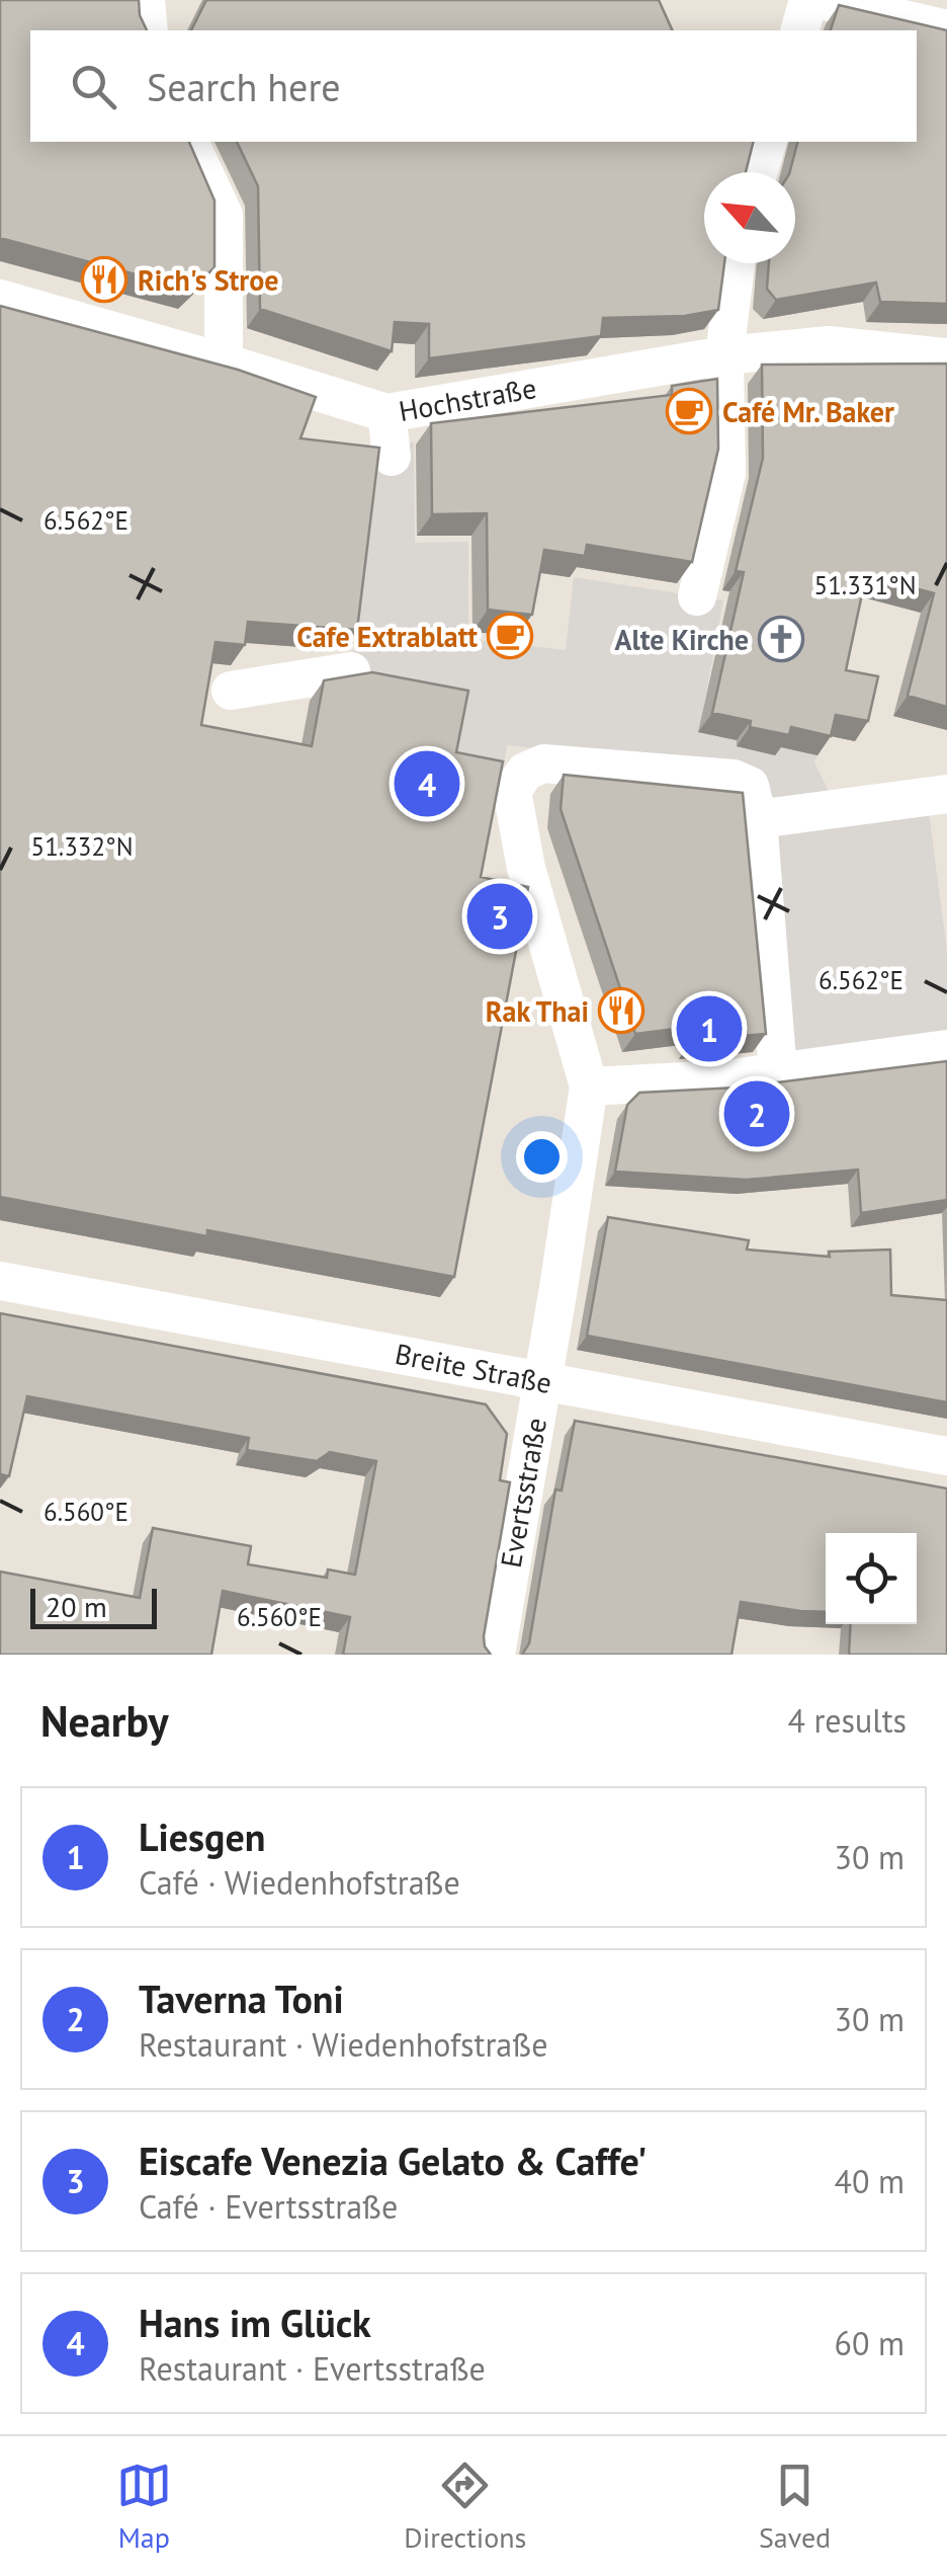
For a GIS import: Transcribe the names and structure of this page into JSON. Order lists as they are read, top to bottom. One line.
{"streets":{"street":["Hochstraße","Breite Straße","Evertsstraße"]},"crossings":[["Breite Straße","Evertsstraße"]],"places":{"restaurant":["Rich's Stroe","Rak Thai"],"cafe":["Café Mr. Baker","Cafe Extrablatt"],"church":["Alte Kirche"]},"scale_bar":"20 m","north":"top left","page":{"search":"Search here","pins":["4","3","1","2"],"scale":"20 m","heading":["Nearby","4 results"],"list":[{"mark":"1","name":"Liesgen","note":"Café · Wiedenhofstraße","value":"30 m"},{"mark":"2","name":"Taverna Toni","note":"Restaurant · Wiedenhofstraße","value":"30 m"},{"mark":"3","name":"Eiscafe Venezia Gelato & Caffe'","note":"Café · Evertsstraße","value":"40 m"},{"mark":"4","name":"Hans im Glück","note":"Restaurant · Evertsstraße","value":"60 m"}],"nav":["Map","Directions","Saved"]},"coordinates":["6.562°E","51.331°N","51.332°N","6.560°E"]}
